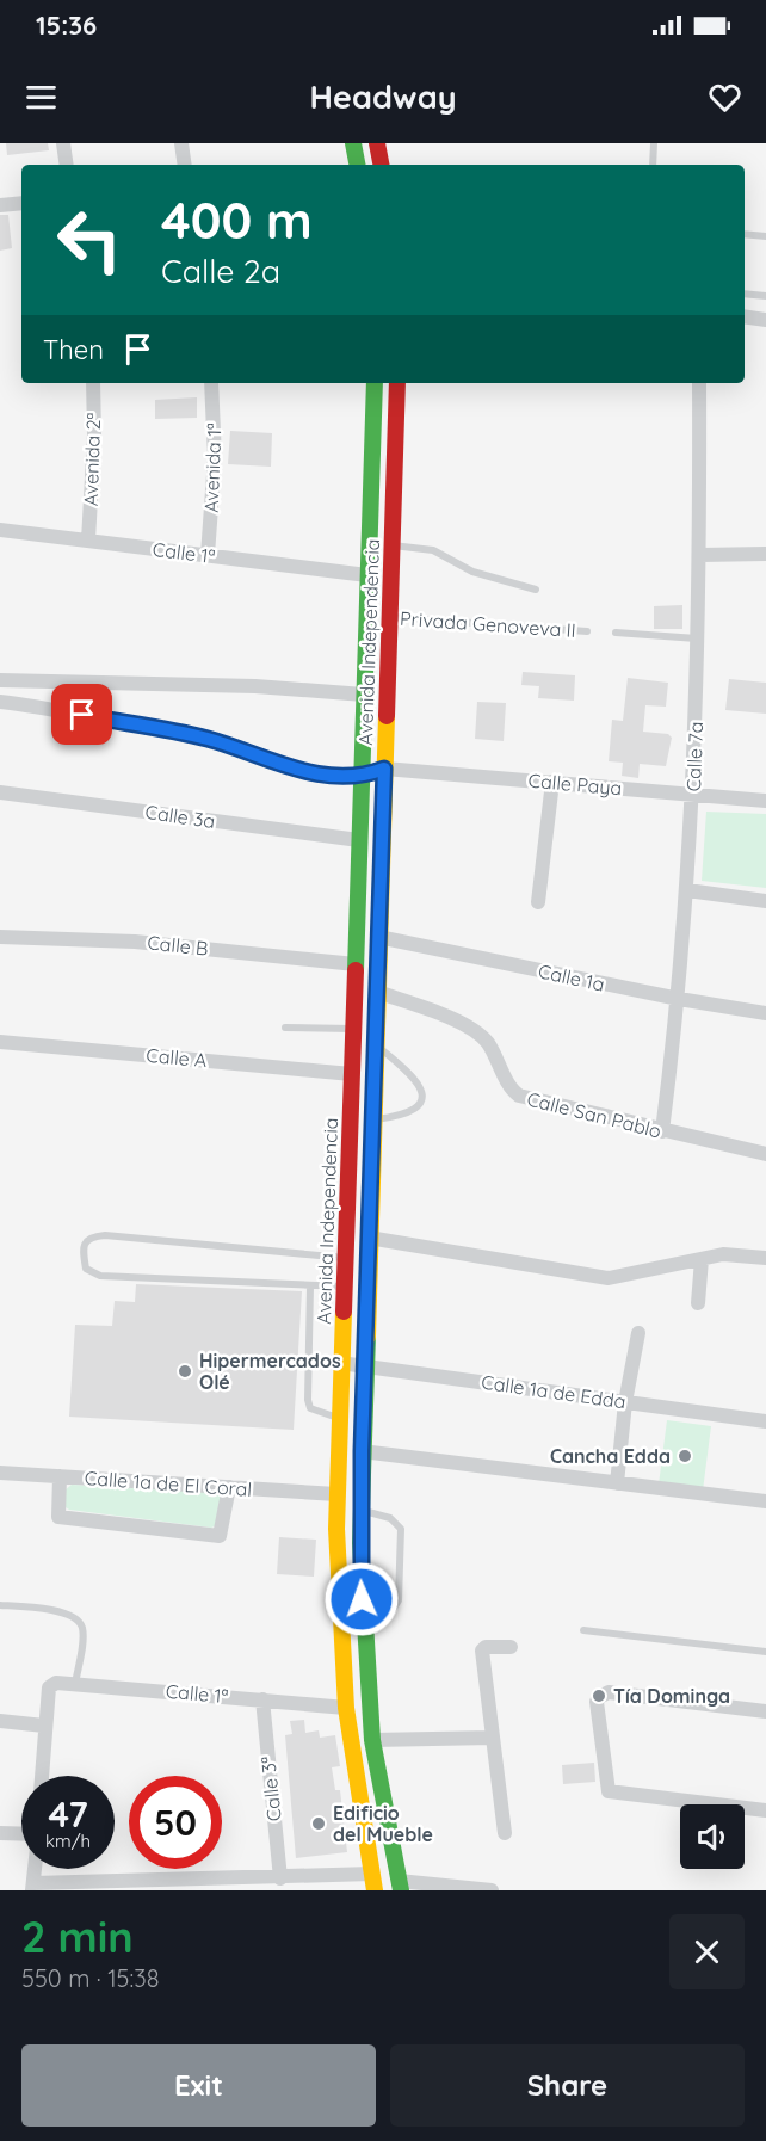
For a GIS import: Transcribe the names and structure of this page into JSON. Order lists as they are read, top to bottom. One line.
{"streets":{"main road":["Avenida Independencia"],"street":["Avenida 2ª","Avenida 1ª","Calle 1ª","Calle 7a","Calle Paya","Calle 3a","Calle B","Calle 1a","Calle A","Calle San Pablo","Calle 1a de Edda","Calle 1a de El Coral","Calle 3ª"],"lane":["Privada Genoveva II"]},"crossings":[["Avenida 2ª","Calle 1ª"],["Avenida 1ª","Calle 1ª"],["Calle 1ª","Avenida Independencia"],["Calle 1ª","Calle 3ª"],["Privada Genoveva II","Avenida Independencia"],["Avenida Independencia","Calle Paya"],["Avenida Independencia","Calle 3a"],["Avenida Independencia","Calle B"],["Avenida Independencia","Calle 1a"],["Avenida Independencia","Calle A"],["Avenida Independencia","Calle San Pablo"],["Avenida Independencia","Calle 1a de Edda"],["Avenida Independencia","Calle 1a de El Coral"],["Calle 7a","Calle Paya"],["Calle 7a","Calle 1a"],["Calle 7a","Calle San Pablo"]],"places":["Hipermercados Olé","Cancha Edda","Tía Dominga","Edificio del Mueble"],"page":{"status":"15:36","header":"Headway","turn":["400 m","Calle 2a"],"then":"Then","speed":"47 km/h","limit":"50","heading":["2 min","550 m · 15:38"],"buttons":["Exit","Share"]}}
